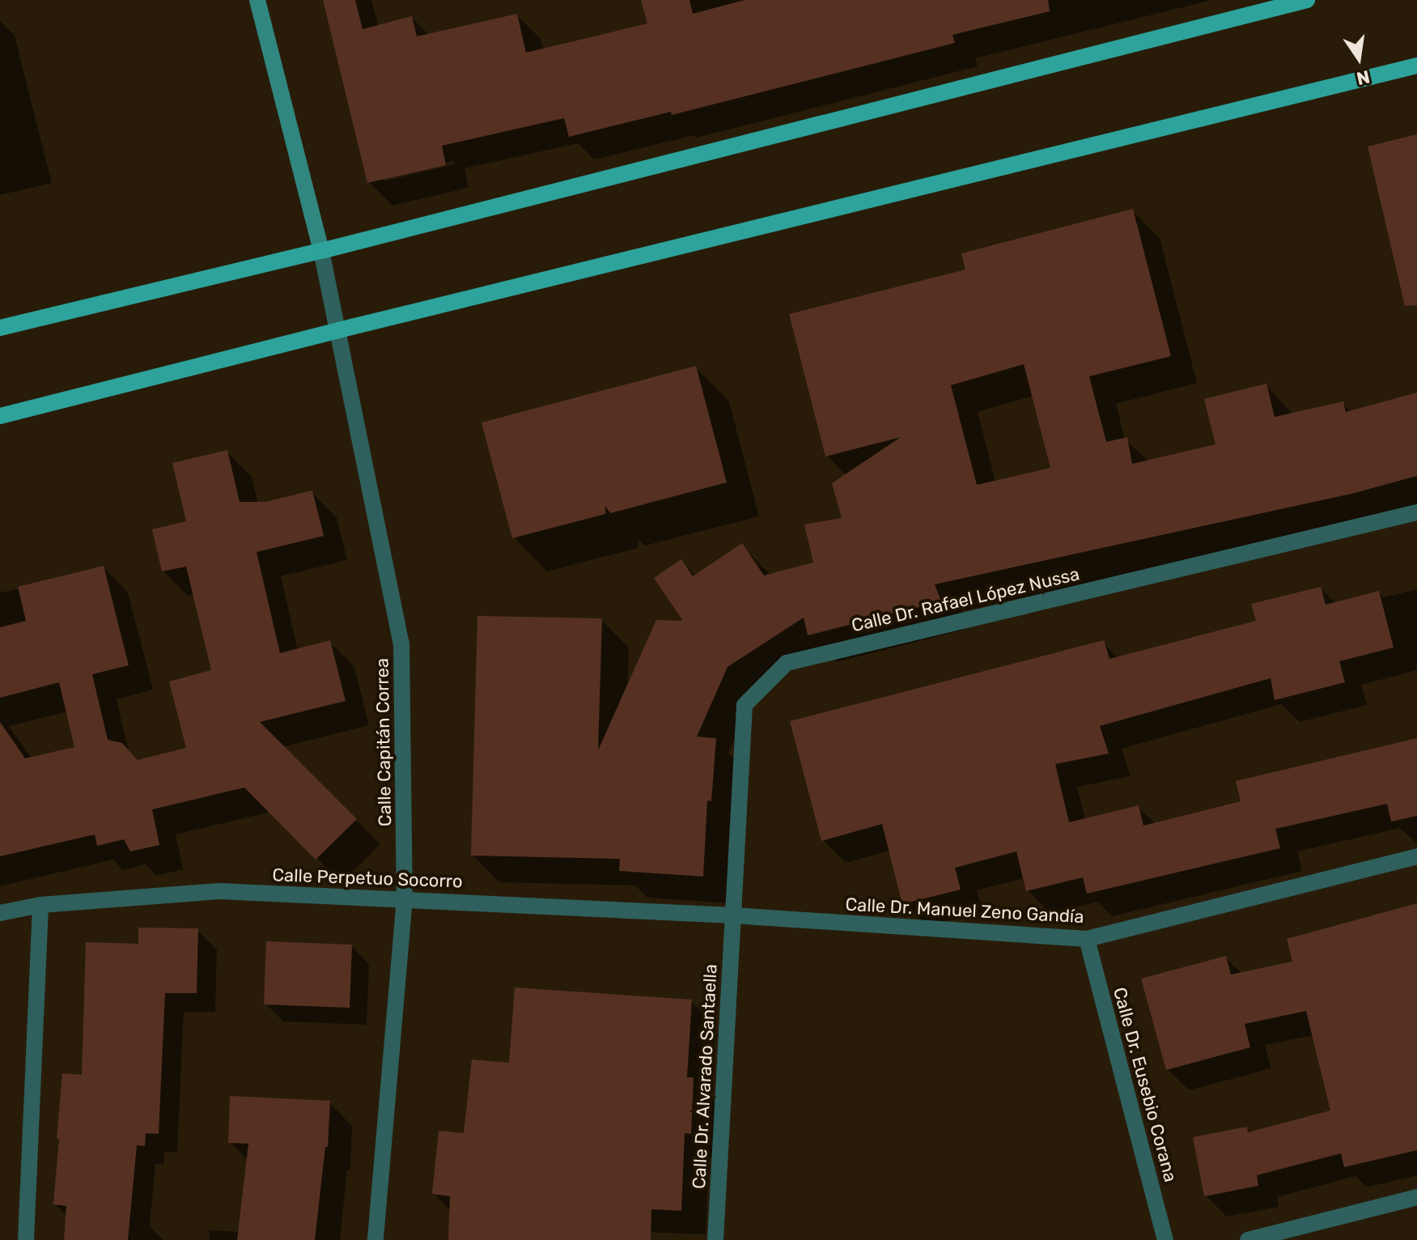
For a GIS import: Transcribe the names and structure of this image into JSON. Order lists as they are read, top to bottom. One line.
{"streets":{"street":["Calle Dr. Rafael López Nussa","Calle Capitán Correa","Calle Perpetuo Socorro","Calle Dr. Manuel Zeno Gandía","Calle Dr. Alvarado Santaella","Calle Dr. Eusebio Corana"]},"crossings":[["Calle Dr. Rafael López Nussa","Calle Perpetuo Socorro"],["Calle Dr. Rafael López Nussa","Calle Dr. Manuel Zeno Gandía"],["Calle Dr. Rafael López Nussa","Calle Dr. Alvarado Santaella"],["Calle Capitán Correa","Calle Perpetuo Socorro"],["Calle Perpetuo Socorro","Calle Dr. Manuel Zeno Gandía"],["Calle Perpetuo Socorro","Calle Dr. Alvarado Santaella"],["Calle Dr. Manuel Zeno Gandía","Calle Dr. Alvarado Santaella"],["Calle Dr. Manuel Zeno Gandía","Calle Dr. Eusebio Corana"]],"north":"bottom"}
